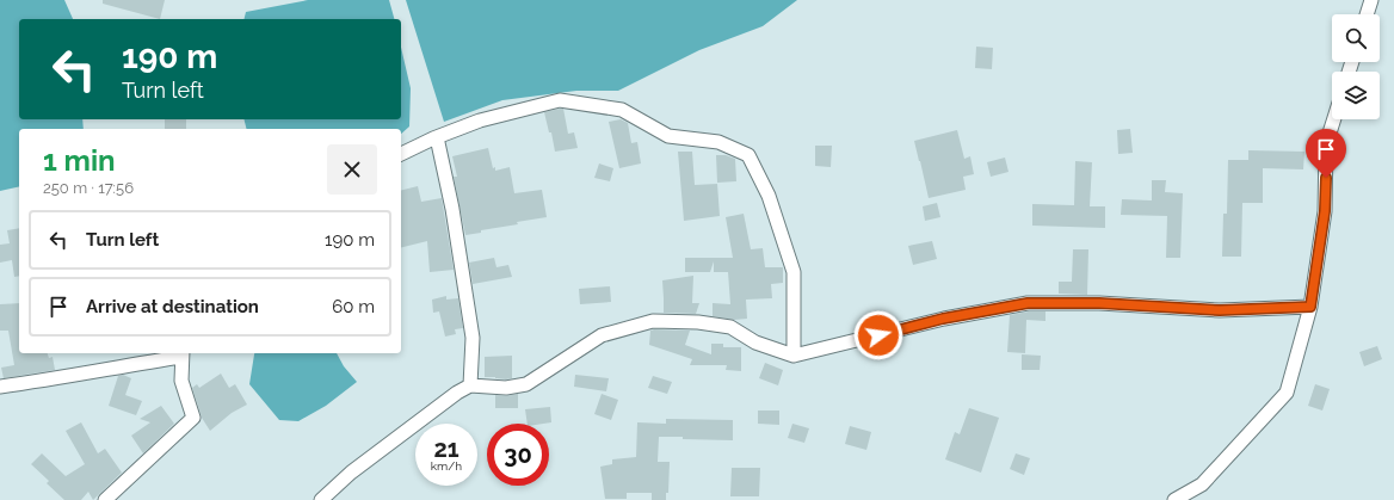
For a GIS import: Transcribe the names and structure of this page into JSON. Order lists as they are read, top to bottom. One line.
{"page":{"turn":["190 m","Turn left"],"heading":["1 min","250 m · 17:56"],"list":[{"name":"Turn left","value":"190 m"},{"name":"Arrive at destination","value":"60 m"}],"speed":"21 km/h","limit":"30"}}
